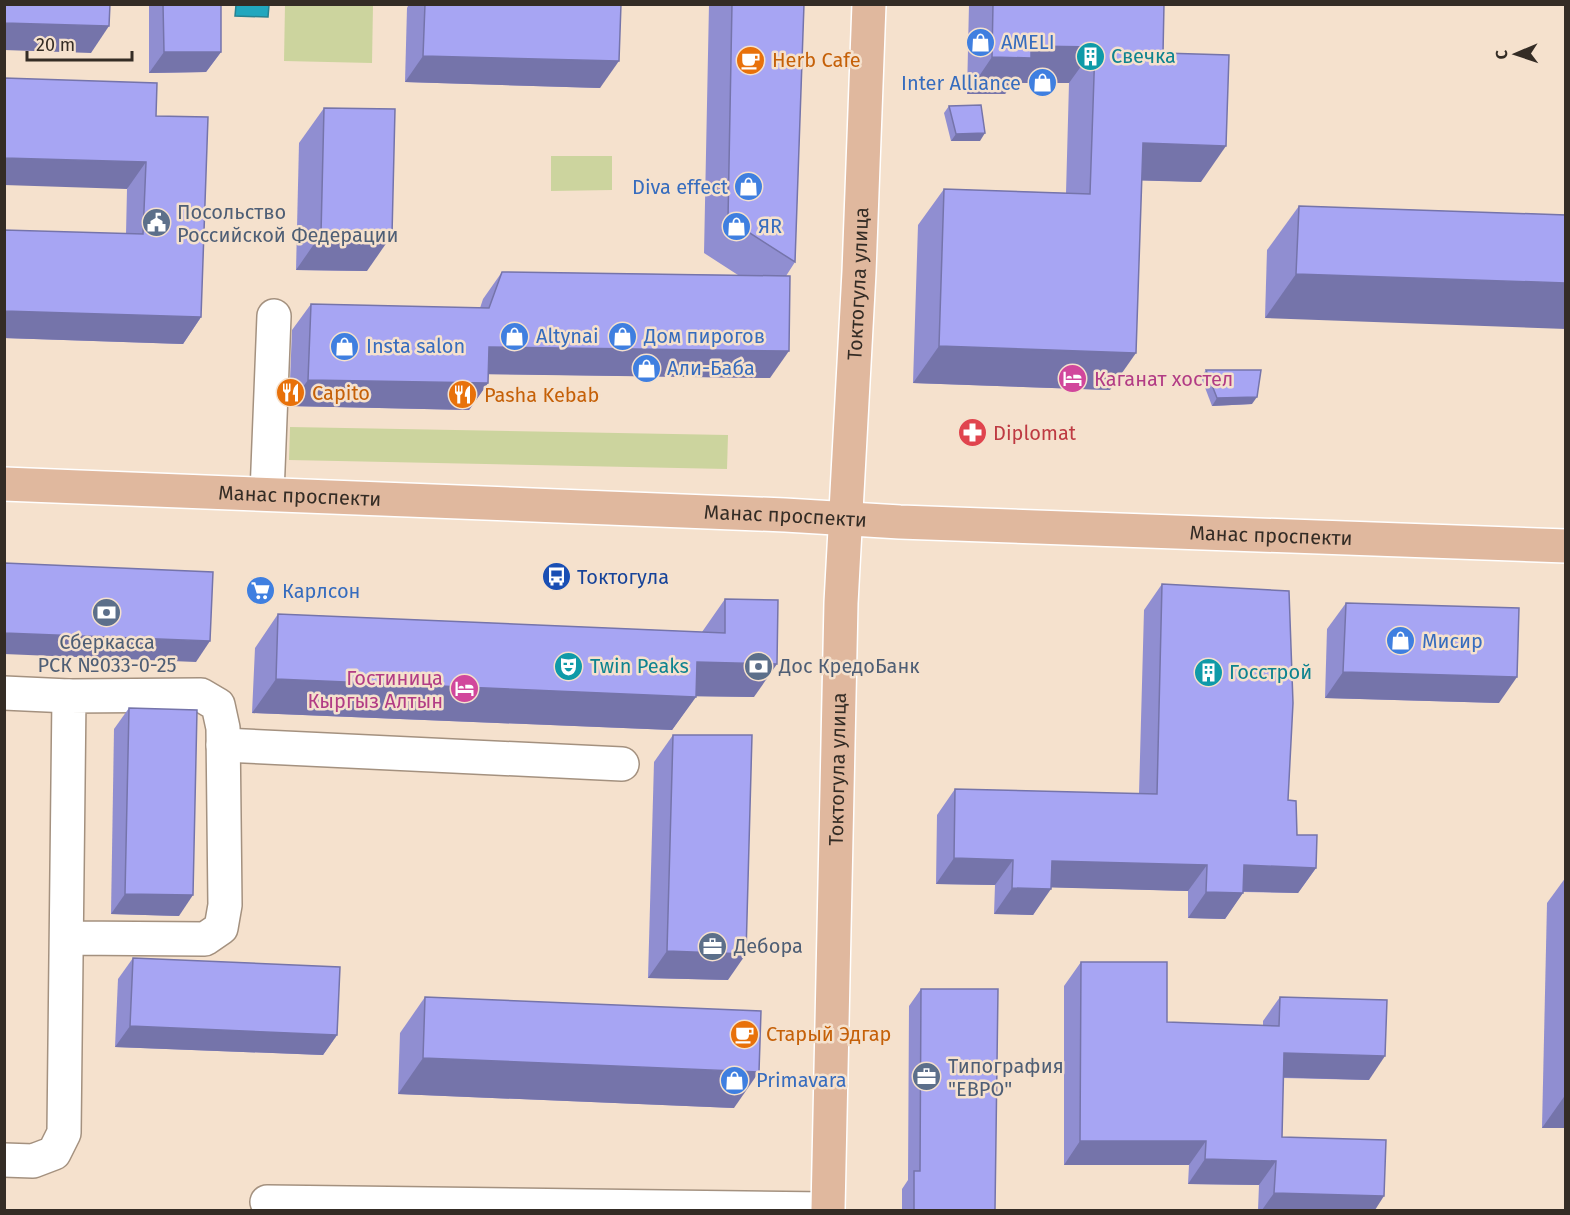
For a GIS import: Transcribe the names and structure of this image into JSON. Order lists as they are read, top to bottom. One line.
{"streets":{"main road":["Токтогула улица","Манас проспекти"]},"crossings":[["Токтогула улица","Манас проспекти"]],"places":{"shop":["AMELI","Inter Alliance","Diva effect","ЯR","Altynai","Дом пирогов","Insta salon","Али-Баба","Мисир","Primavara"],"building":["Свечка","Госстрой"],"cafe":["Herb Cafe","Старый Эдгар"],"public building":["Посольство Российской Федерации"],"hotel":["Каганат хостел","Гостиница Кыргыз Алтын"],"restaurant":["Capito","Pasha Kebab"],"pharmacy":["Diplomat"],"bus stop":["Токтогула"],"supermarket":["Карлсон"],"bank":["Сберкасса РСК №033-0-25","Дос КредоБанк"],"theatre":["Twin Peaks"],"office":["Дебора","Типография \"ЕВРО\""]},"scale_bar":"20 m","north":"left"}
